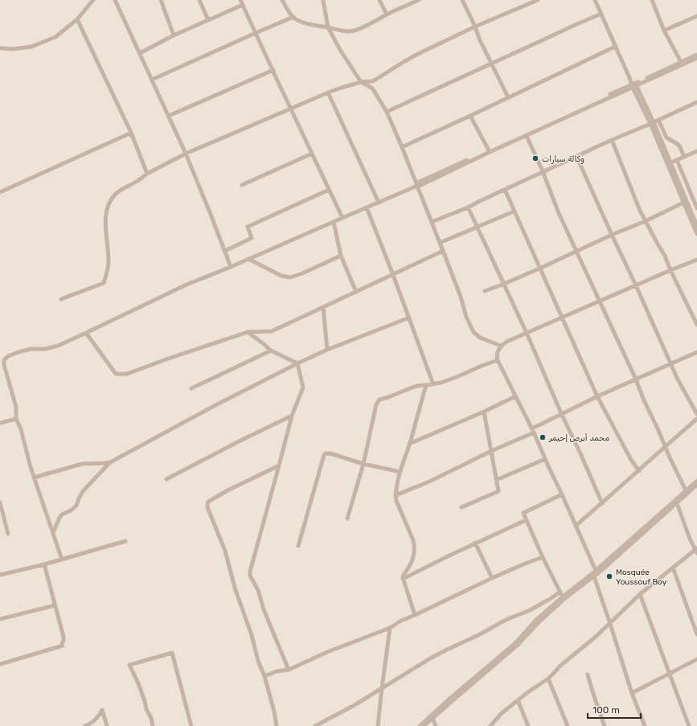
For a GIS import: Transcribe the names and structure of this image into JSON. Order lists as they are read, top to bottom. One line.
{"places":["وكالة سيارات","محمد أبرص إحيمر","Mosquée Youssouf Boy"],"scale_bar":"100 m"}
